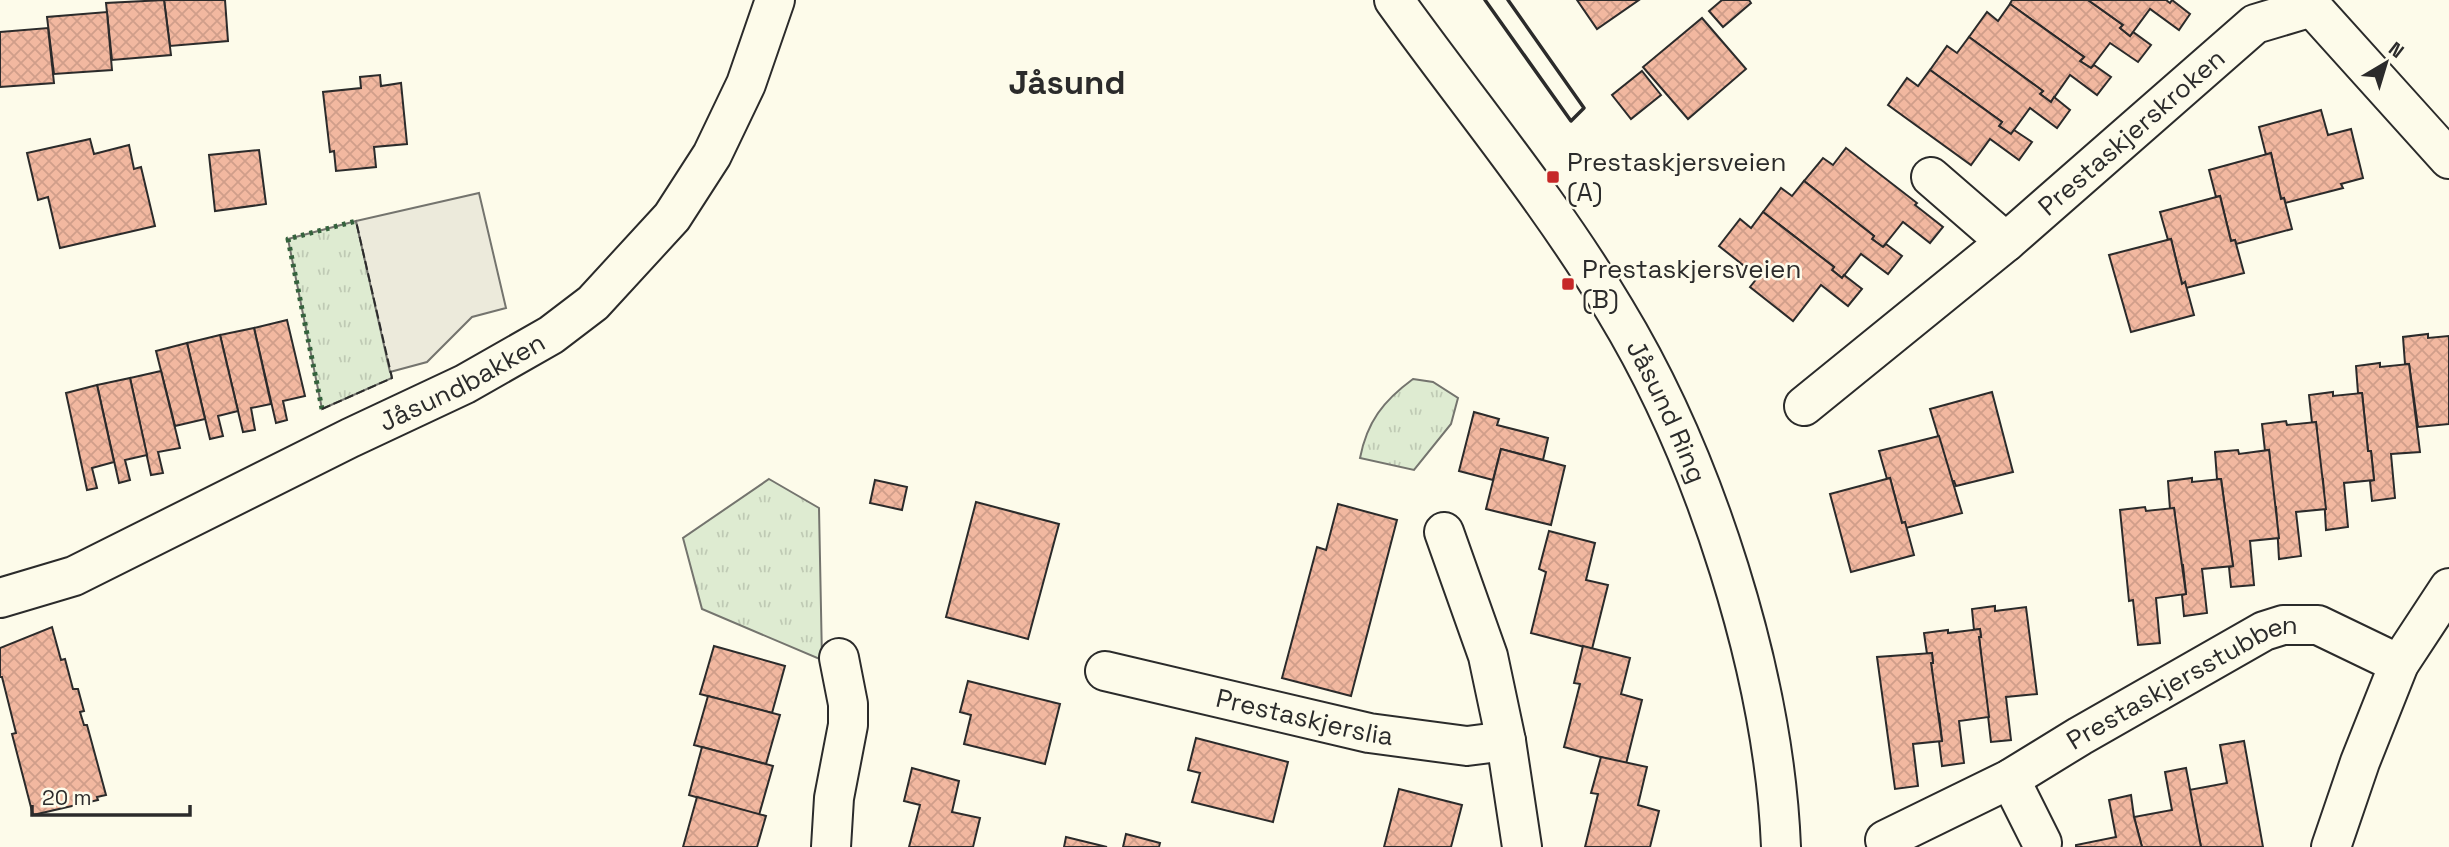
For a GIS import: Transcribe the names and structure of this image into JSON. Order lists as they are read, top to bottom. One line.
{"streets":{"street":["Prestaskjerskroken","Jåsundbakken","Jåsund Ring","Prestaskjersstubben","Prestaskjerslia"]},"districts":["Jåsund"],"places":{"transit":["Prestaskjersveien (A)","Prestaskjersveien (B)"]},"scale_bar":"20 m","north":"top right"}
